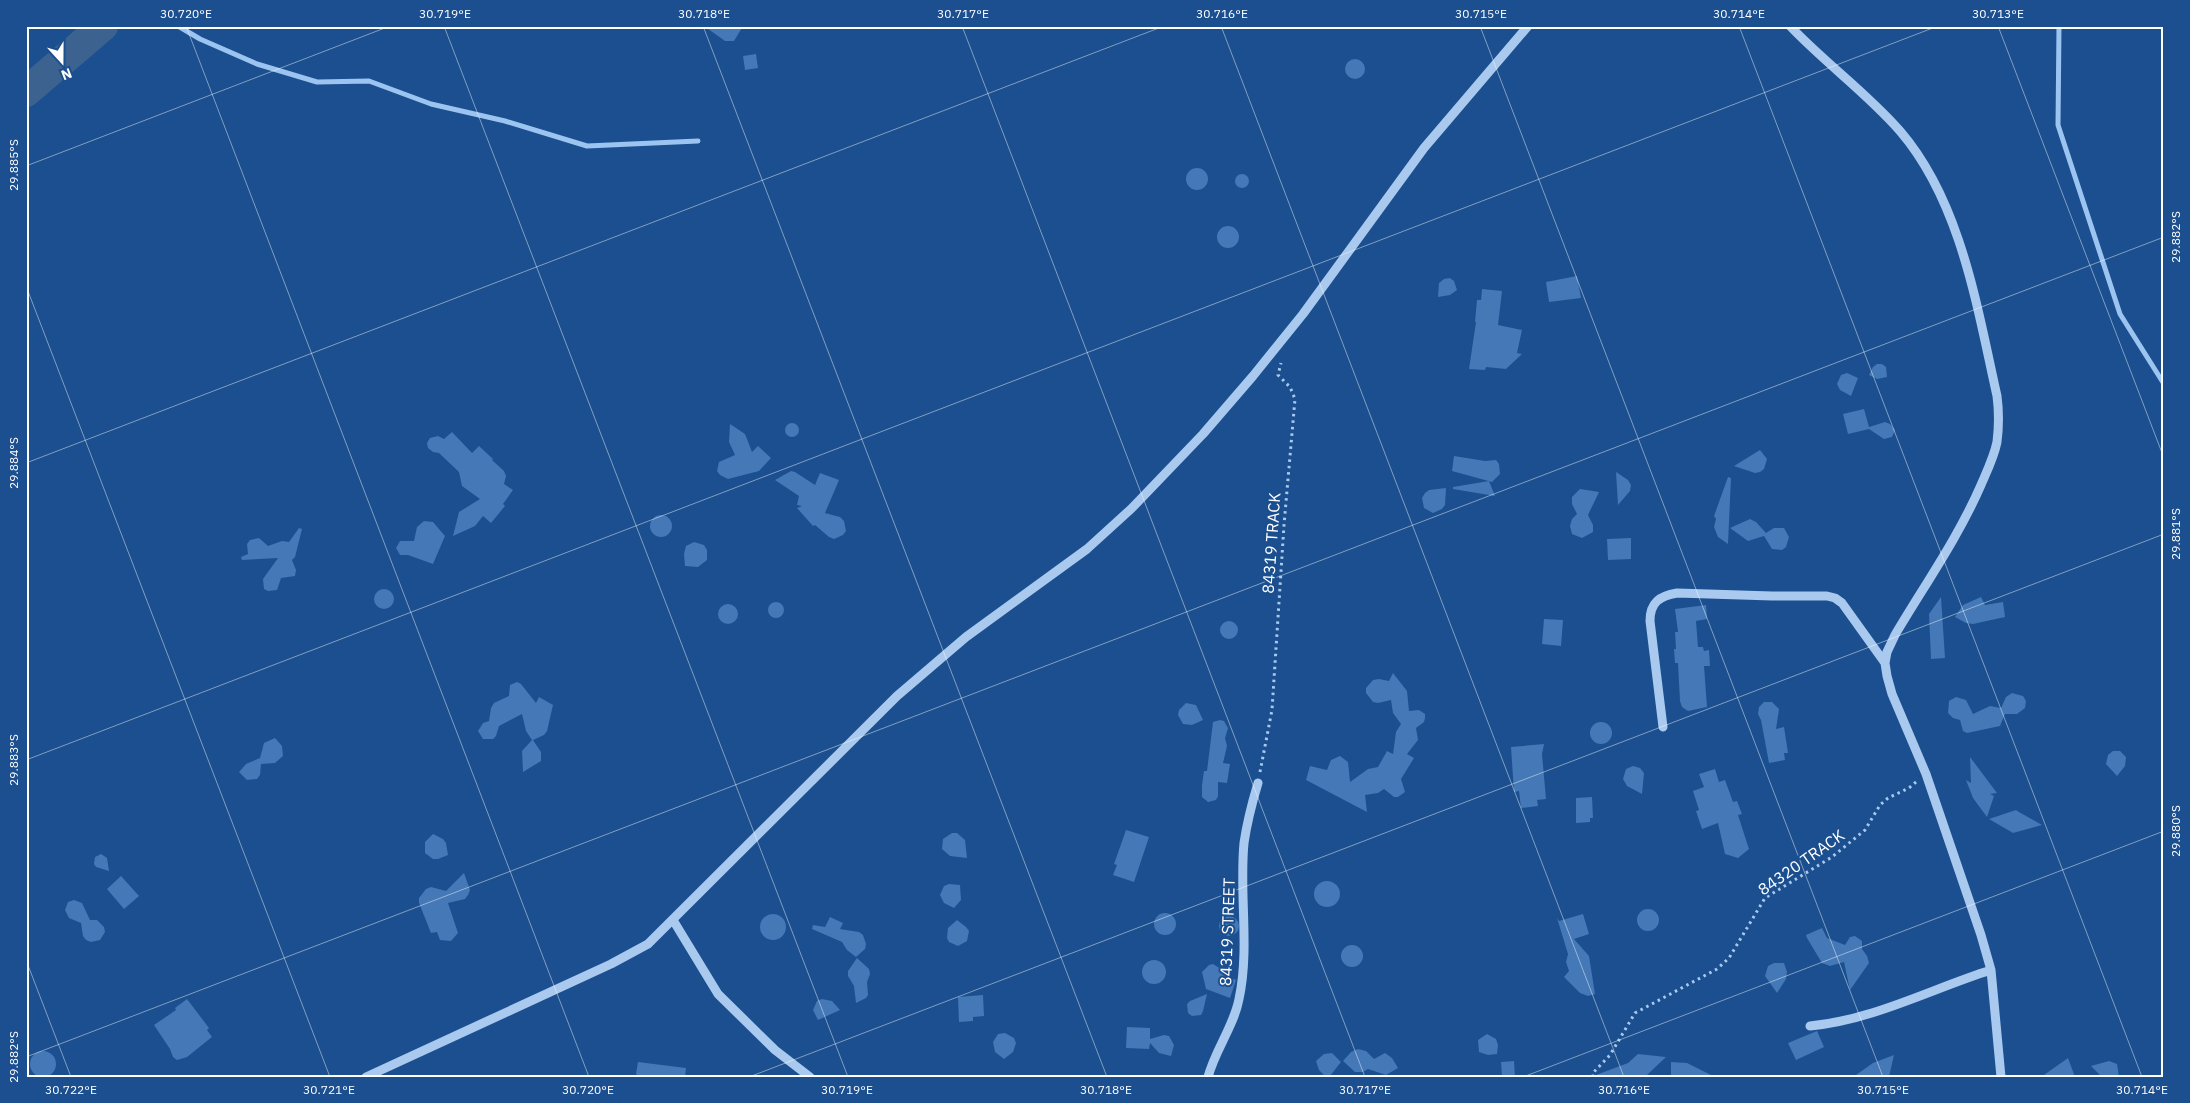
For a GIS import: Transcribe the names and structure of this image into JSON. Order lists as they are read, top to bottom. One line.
{"streets":{"street":["84319 STREET"],"path":["84319 TRACK","84320 TRACK"]},"crossings":[["84319 TRACK","84319 STREET"]],"north":"bottom","coordinates":["30.720°E","30.719°E","30.718°E","30.717°E","30.716°E","30.715°E","30.714°E","30.713°E","29.885°S","29.882°S","29.884°S","29.881°S","29.883°S","29.880°S","30.722°E","30.721°E"]}
